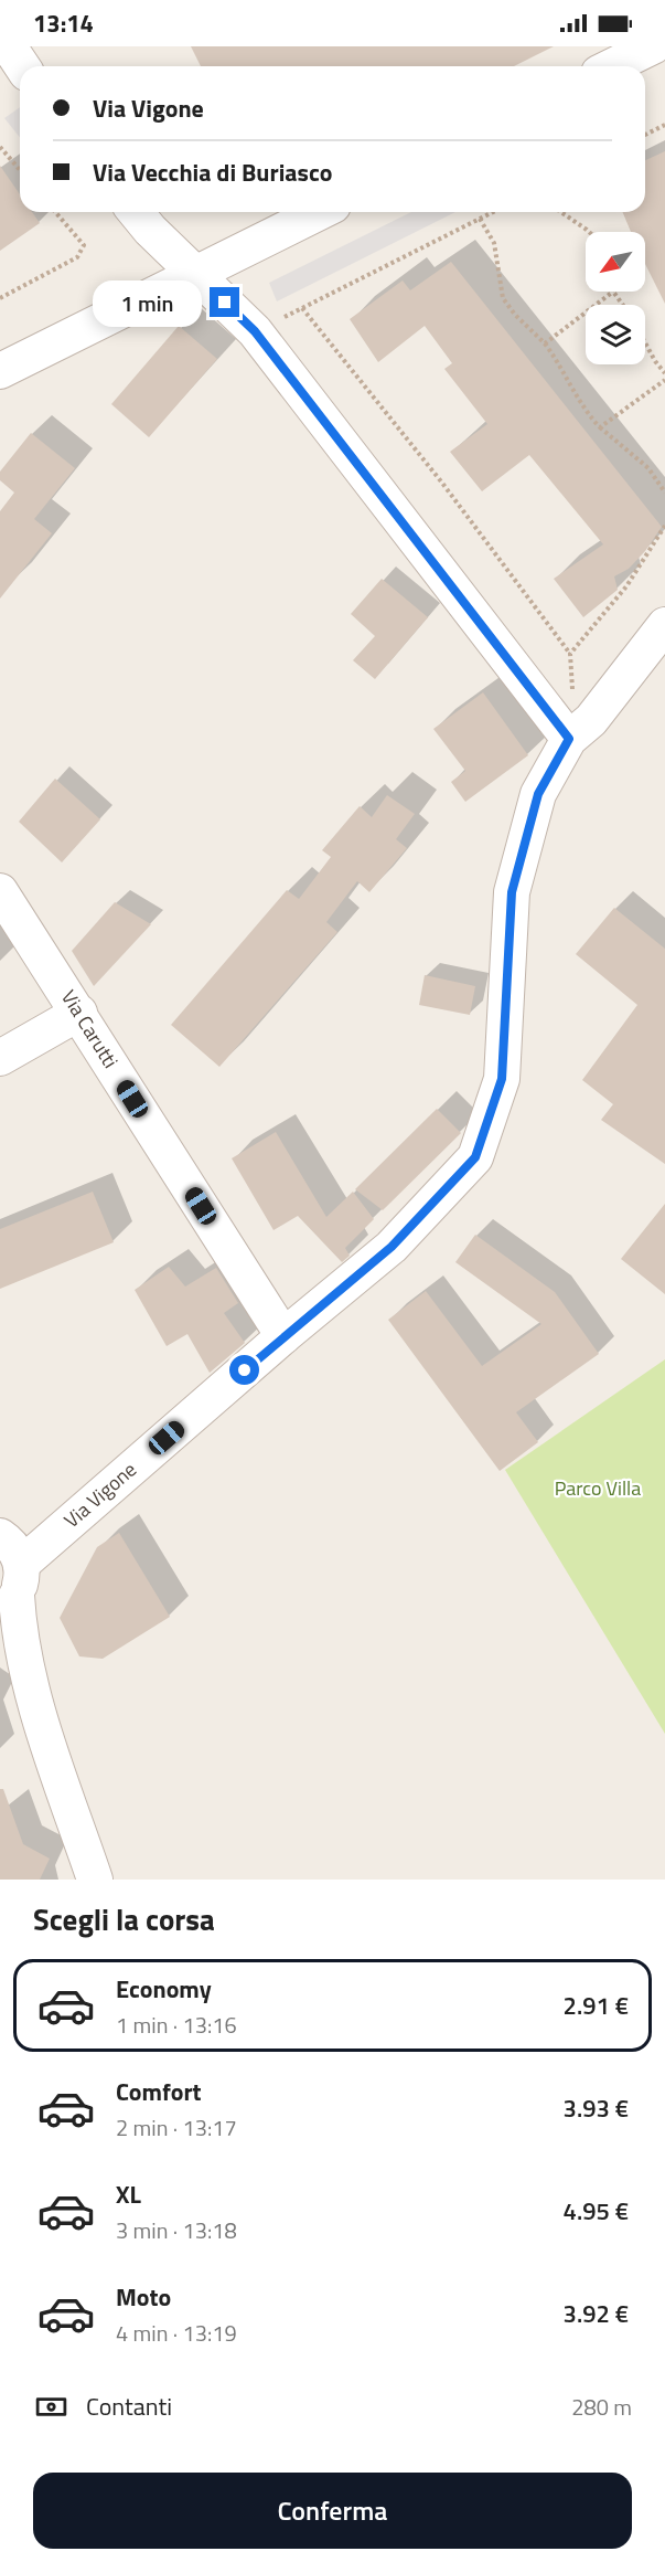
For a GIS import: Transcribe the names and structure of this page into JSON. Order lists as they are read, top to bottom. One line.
{"streets":{"street":["Via Carutti","Via Vigone"]},"crossings":[["Via Carutti","Via Vigone"]],"parks":["Parco Villa"],"north":"bottom left","page":{"status":"13:14","banner":["Via Vigone","Via Vecchia di Buriasco"],"bubble":"1 min","heading":"Scegli la corsa","list":[{"name":"Economy","note":"1 min · 13:16","value":"2.91 €"},{"name":"Comfort","note":"2 min · 13:17","value":"3.93 €"},{"name":"XL","note":"3 min · 13:18","value":"4.95 €"},{"name":"Moto","note":"4 min · 13:19","value":"3.92 €"}],"pay":["Contanti","280 m"],"buttons":"Conferma"}}
